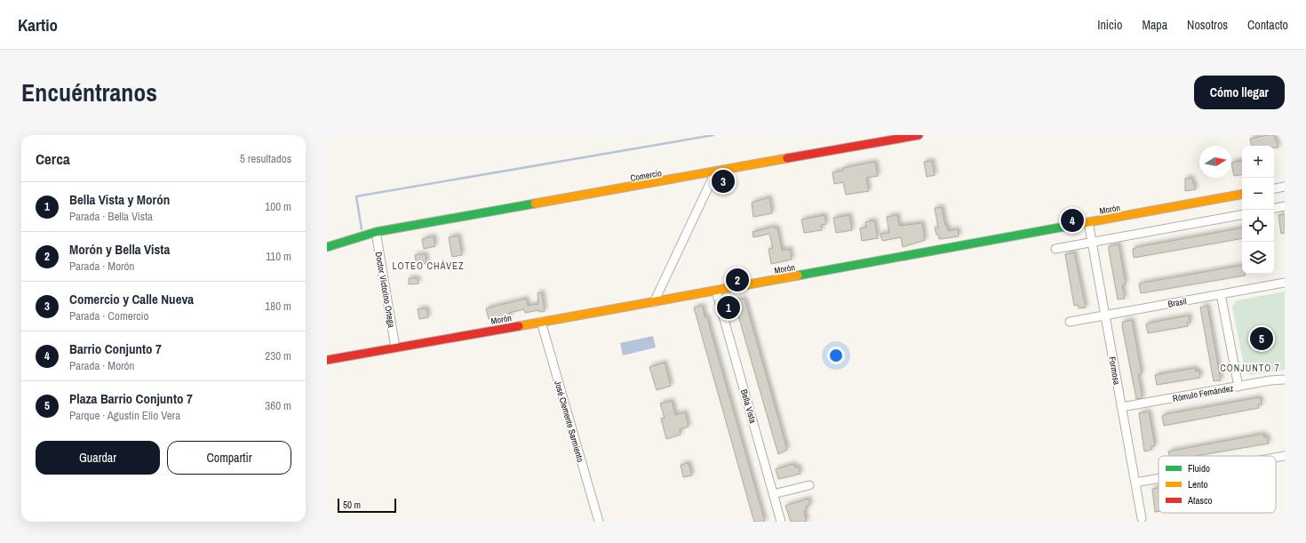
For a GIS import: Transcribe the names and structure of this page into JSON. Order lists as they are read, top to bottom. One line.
{"streets":{"street":["Comercio","Morón","Doctor Victorino Ortega","Brasil","Formosa","Rómulo Fernández","Bella Vista","José Clemente Sarmiento"]},"crossings":[["Comercio","Doctor Victorino Ortega"],["Morón","Doctor Victorino Ortega"],["Morón","Formosa"],["Morón","Bella Vista"],["Morón","José Clemente Sarmiento"],["Brasil","Formosa"],["Formosa","Rómulo Fernández"]],"districts":["LOTEO CHÁVEZ","CONJUNTO 7"],"legend":["Fluido","Lento","Atasco"],"scale_bar":"50 m","north":"right","page":{"header":"Kartio","nav":["Inicio","Mapa","Nosotros","Contacto"],"title":"Encuéntranos","buttons":["Cómo llegar",["Guardar","Compartir"]],"heading":["Cerca","5 resultados"],"map_buttons":["+","−"],"pins":["3","4","2","1","5"],"list":[{"mark":"1","name":"Bella Vista y Morón","note":"Parada · Bella Vista","value":"100 m"},{"mark":"2","name":"Morón y Bella Vista","note":"Parada · Morón","value":"110 m"},{"mark":"3","name":"Comercio y Calle Nueva","note":"Parada · Comercio","value":"180 m"},{"mark":"4","name":"Barrio Conjunto 7","note":"Parada · Morón","value":"230 m"},{"mark":"5","name":"Plaza Barrio Conjunto 7","note":"Parque · Agustín Elio Vera","value":"360 m"}],"scale":"50 m"}}
